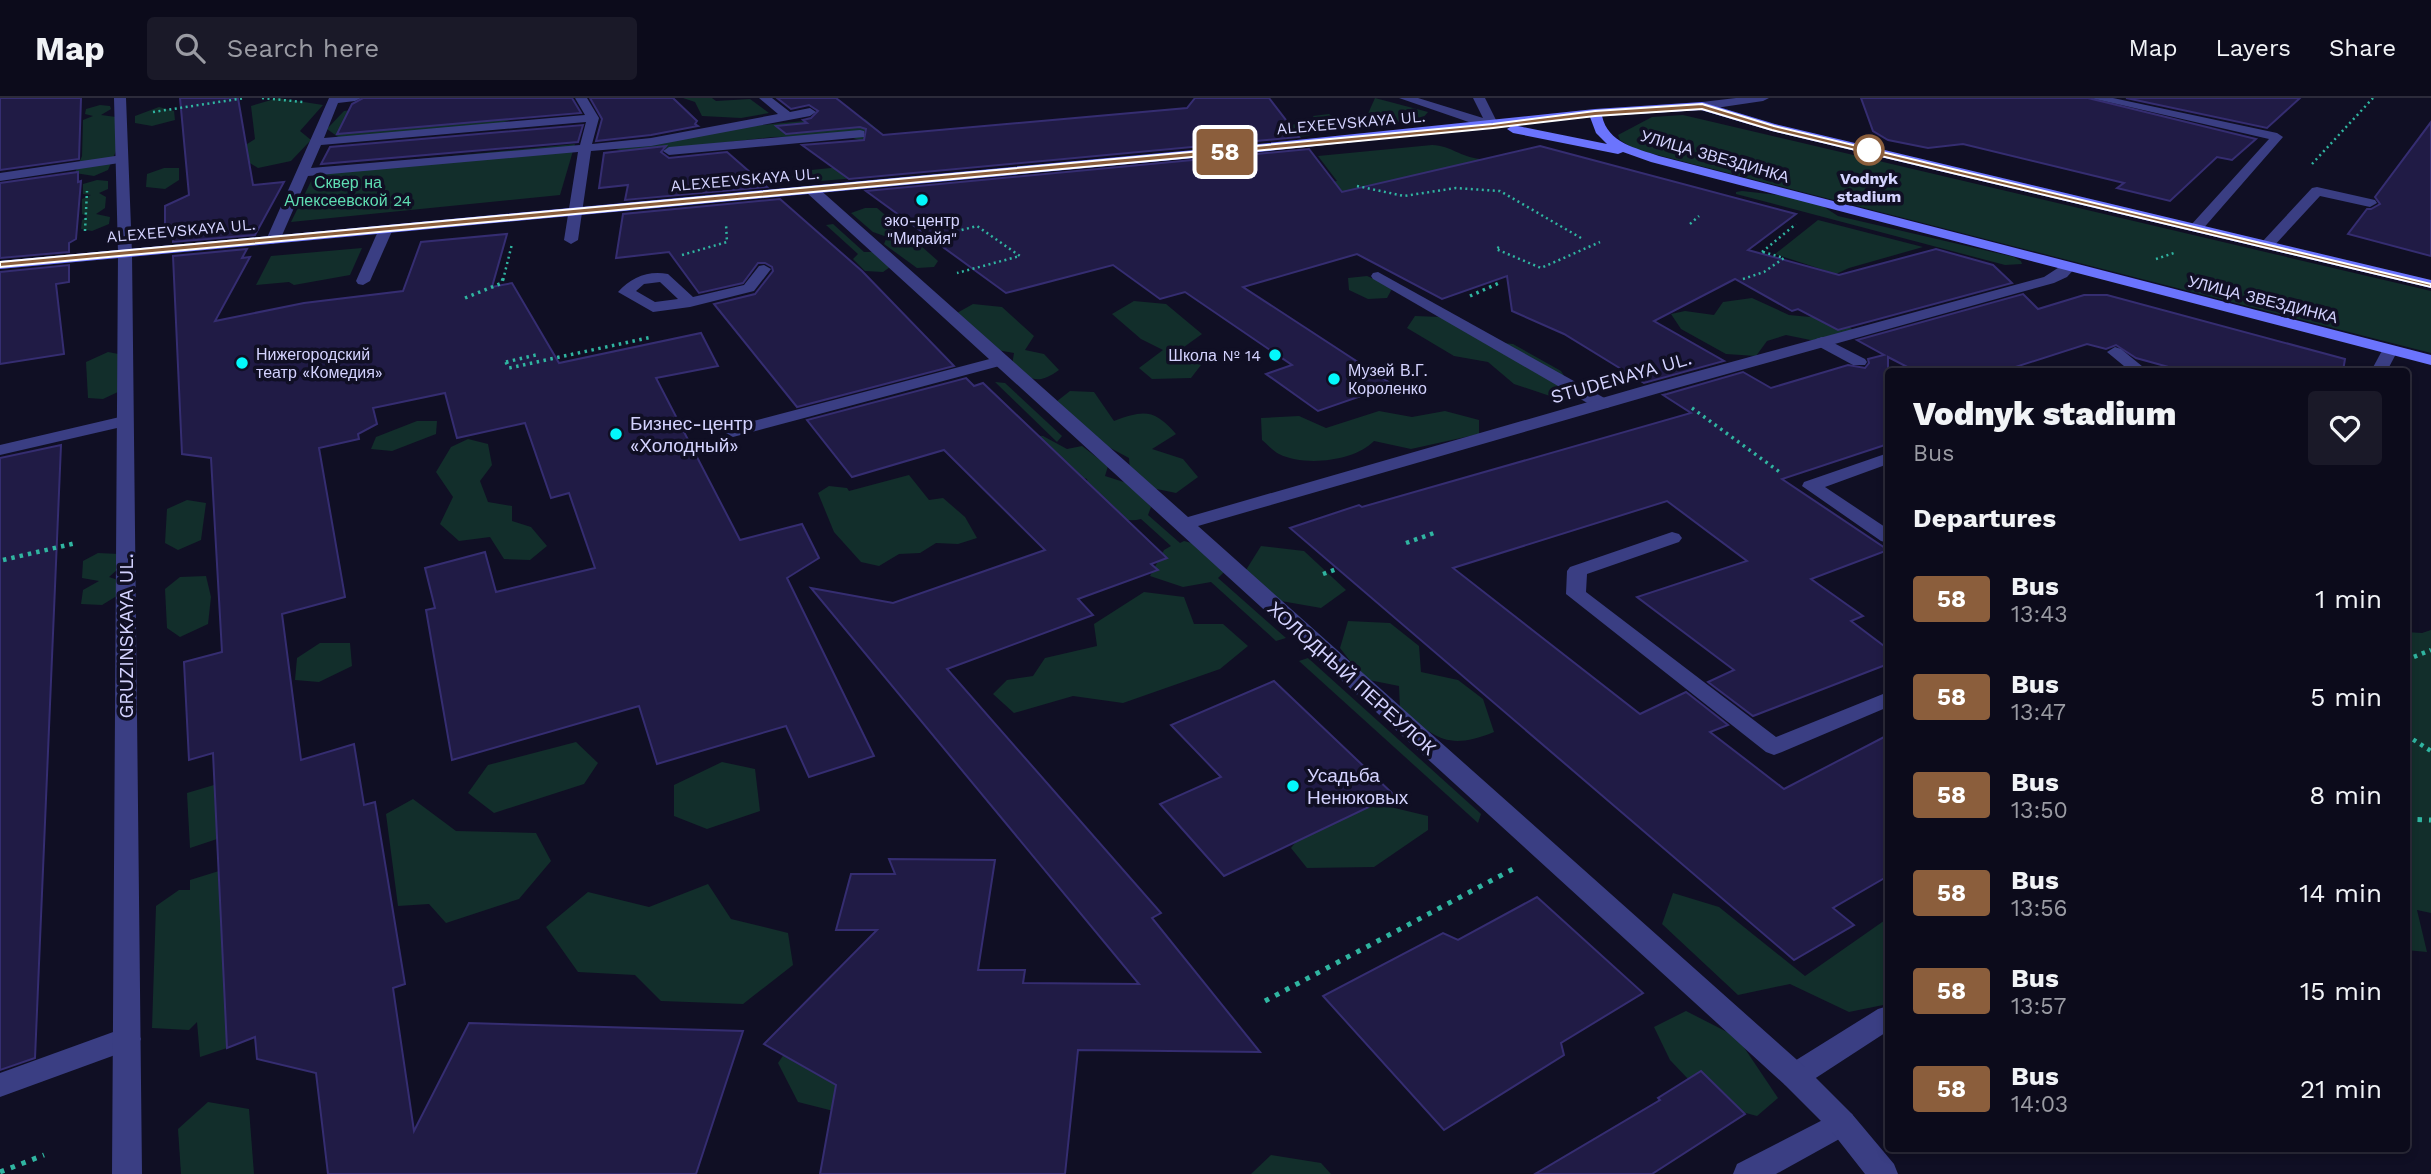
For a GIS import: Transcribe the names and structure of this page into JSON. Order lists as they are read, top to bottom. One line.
{"streets":{"street":["ALEXEEVSKAYA UL.","УЛИЦА ЗВЕЗДИНКА","STUDENAYA UL.","GRUZINSKAYA UL.","ХОЛОДНЫЙ ПЕРЕУЛОК"]},"crossings":[["ALEXEEVSKAYA UL.","GRUZINSKAYA UL."],["ALEXEEVSKAYA UL.","ХОЛОДНЫЙ ПЕРЕУЛОК"],["УЛИЦА ЗВЕЗДИНКА","STUDENAYA UL."],["STUDENAYA UL.","ХОЛОДНЫЙ ПЕРЕУЛОК"]],"parks":["Сквер на Алексеевской 24"],"places":["Vodnyk stadium","эко-центр \"Мирайя\"","Школа № 14","Нижегородский театр «Комедия»","Музей В.Г. Короленко","Бизнес-центр «Холодный»","Усадьба Ненюковых"],"lines":["bus line 58"],"page":{"header":"Map","search":"Search here","nav":["Map","Layers","Share"],"on_map":"58","heading":[["Vodnyk stadium","Bus"],"Departures"],"list":[{"mark":"58","name":"Bus","note":"13:43","value":"1 min"},{"mark":"58","name":"Bus","note":"13:47","value":"5 min"},{"mark":"58","name":"Bus","note":"13:50","value":"8 min"},{"mark":"58","name":"Bus","note":"13:56","value":"14 min"},{"mark":"58","name":"Bus","note":"13:57","value":"15 min"},{"mark":"58","name":"Bus","note":"14:03","value":"21 min"}]}}
